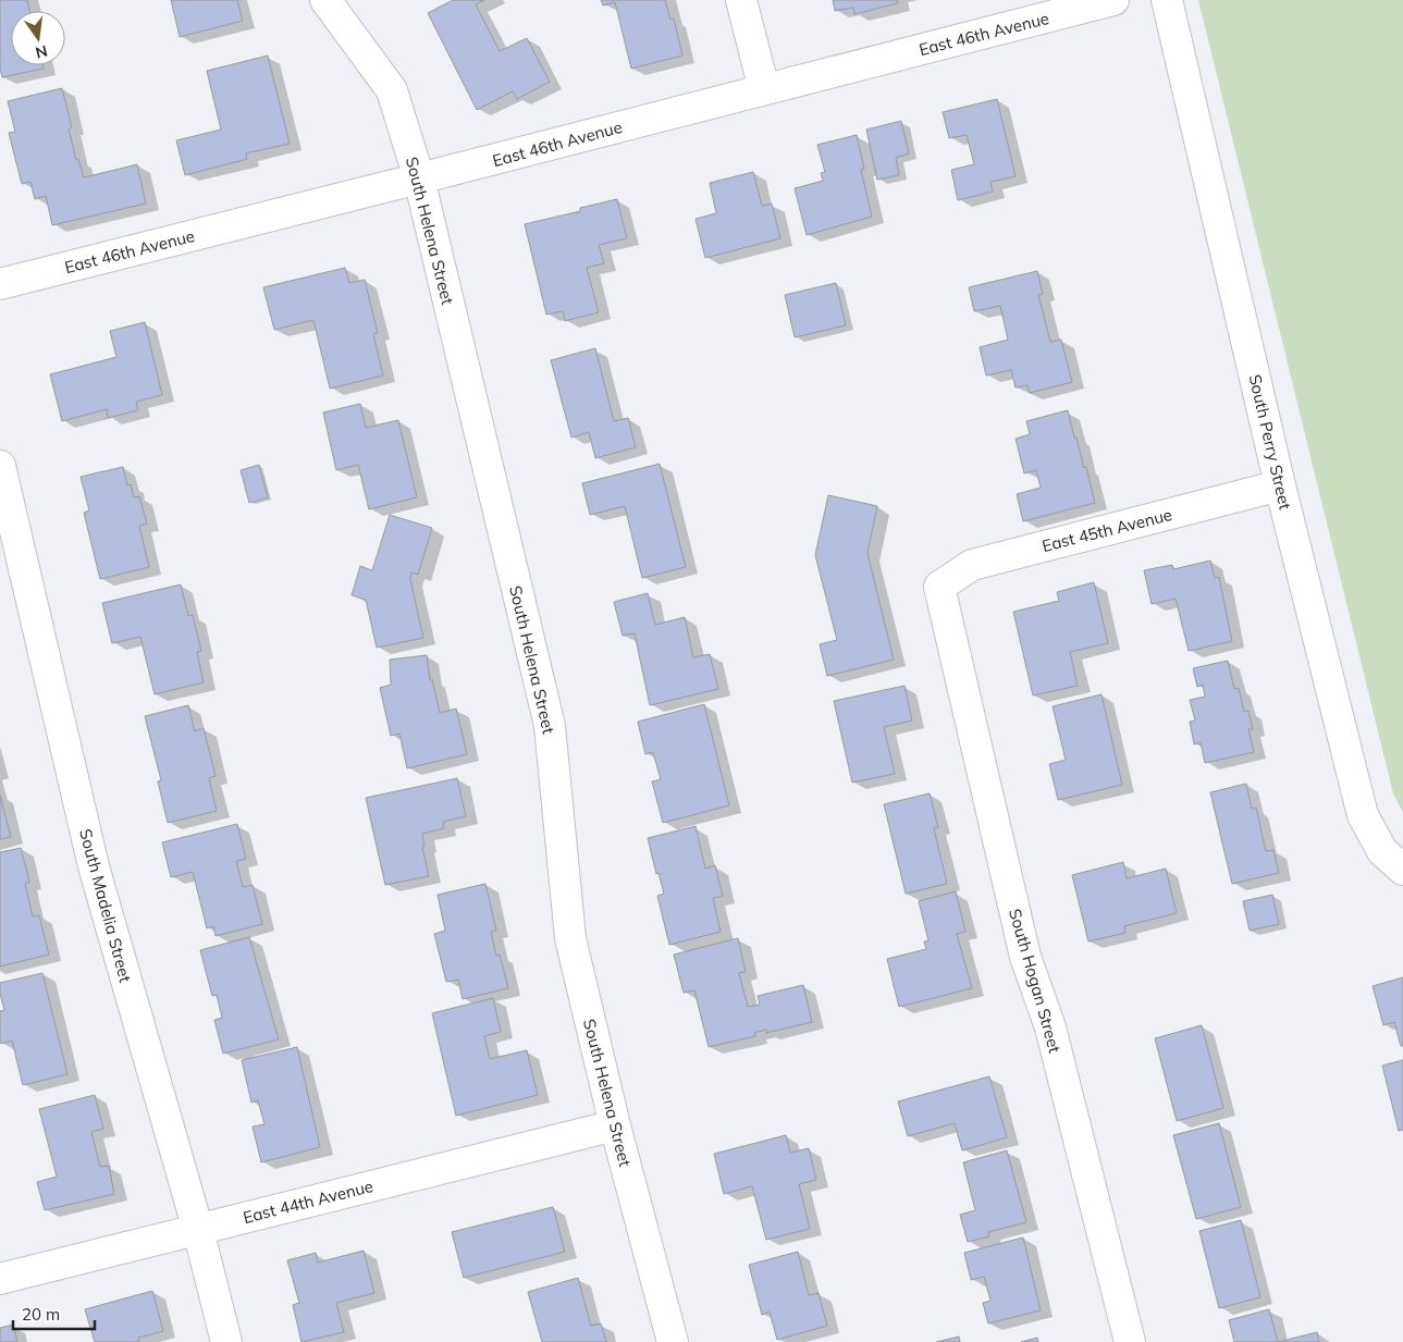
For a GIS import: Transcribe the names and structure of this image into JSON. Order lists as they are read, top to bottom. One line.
{"streets":{"street":["East 46th Avenue","South Helena Street","South Perry Street","East 45th Avenue","South Madelia Street","South Hogan Street","East 44th Avenue"]},"crossings":[["East 46th Avenue","South Helena Street"],["South Helena Street","East 44th Avenue"],["South Perry Street","East 45th Avenue"],["East 45th Avenue","South Hogan Street"],["South Madelia Street","East 44th Avenue"]],"scale_bar":"20 m","north":"bottom"}
